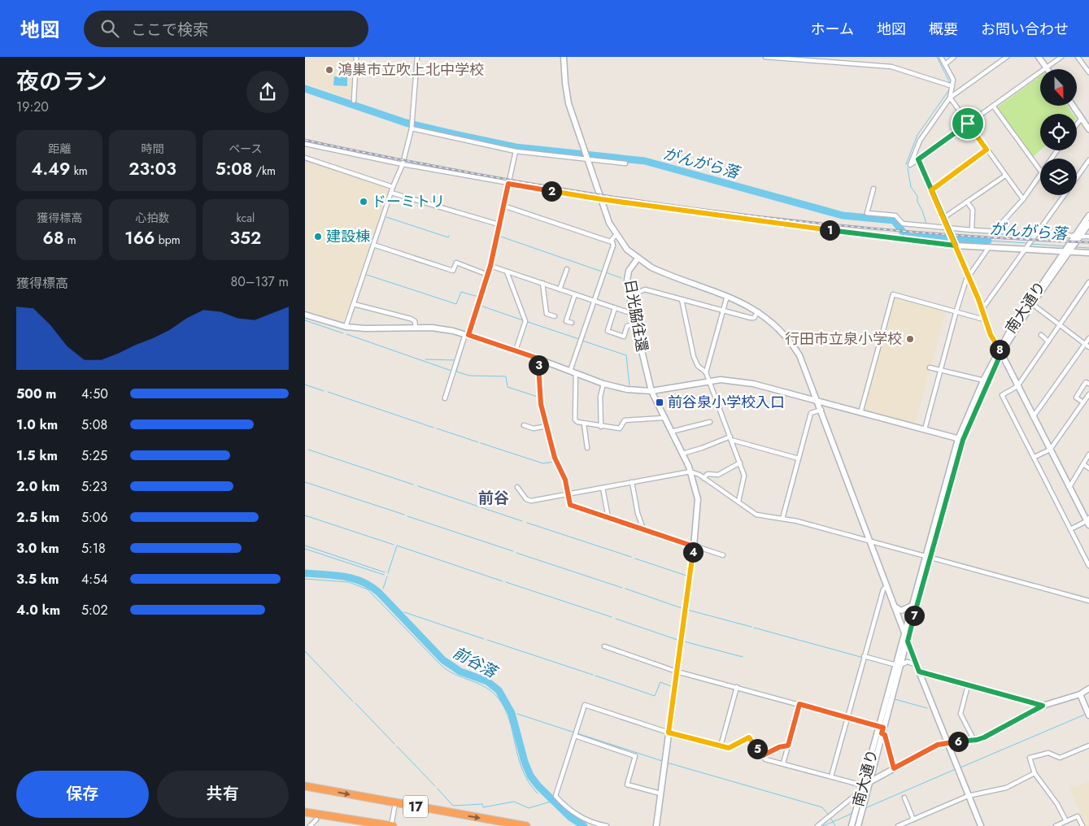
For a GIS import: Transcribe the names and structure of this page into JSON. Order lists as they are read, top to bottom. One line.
{"streets":{"highway":["17"],"street":["南大通り","日光脇往還"]},"districts":["前谷"],"water":["がんがら落","前谷落"],"places":{"other":["鴻巣市立吹上北中学校","ドーミトリ","建設棟","行田市立泉小学校"],"transit":["前谷泉小学校入口"]},"north":"bottom","page":{"header":"地図","search":"ここで検索","nav":["ホーム","地図","概要","お問い合わせ"],"heading":["夜のラン","19:20"],"stats":[["距離","4.49 km"],["時間","23:03"],["ペース","5:08 /km"],["獲得標高","68 m"],["心拍数","166 bpm"],["kcal","352"]],"pins":["2","1","8","3","4","7","6","5"],"chart":["獲得標高","80–137 m"],"list":[{"name":"500 m","note":"4:50"},{"name":"1.0 km","note":"5:08"},{"name":"1.5 km","note":"5:25"},{"name":"2.0 km","note":"5:23"},{"name":"2.5 km","note":"5:06"},{"name":"3.0 km","note":"5:18"},{"name":"3.5 km","note":"4:54"},{"name":"4.0 km","note":"5:02"}],"buttons":["保存","共有"]}}
